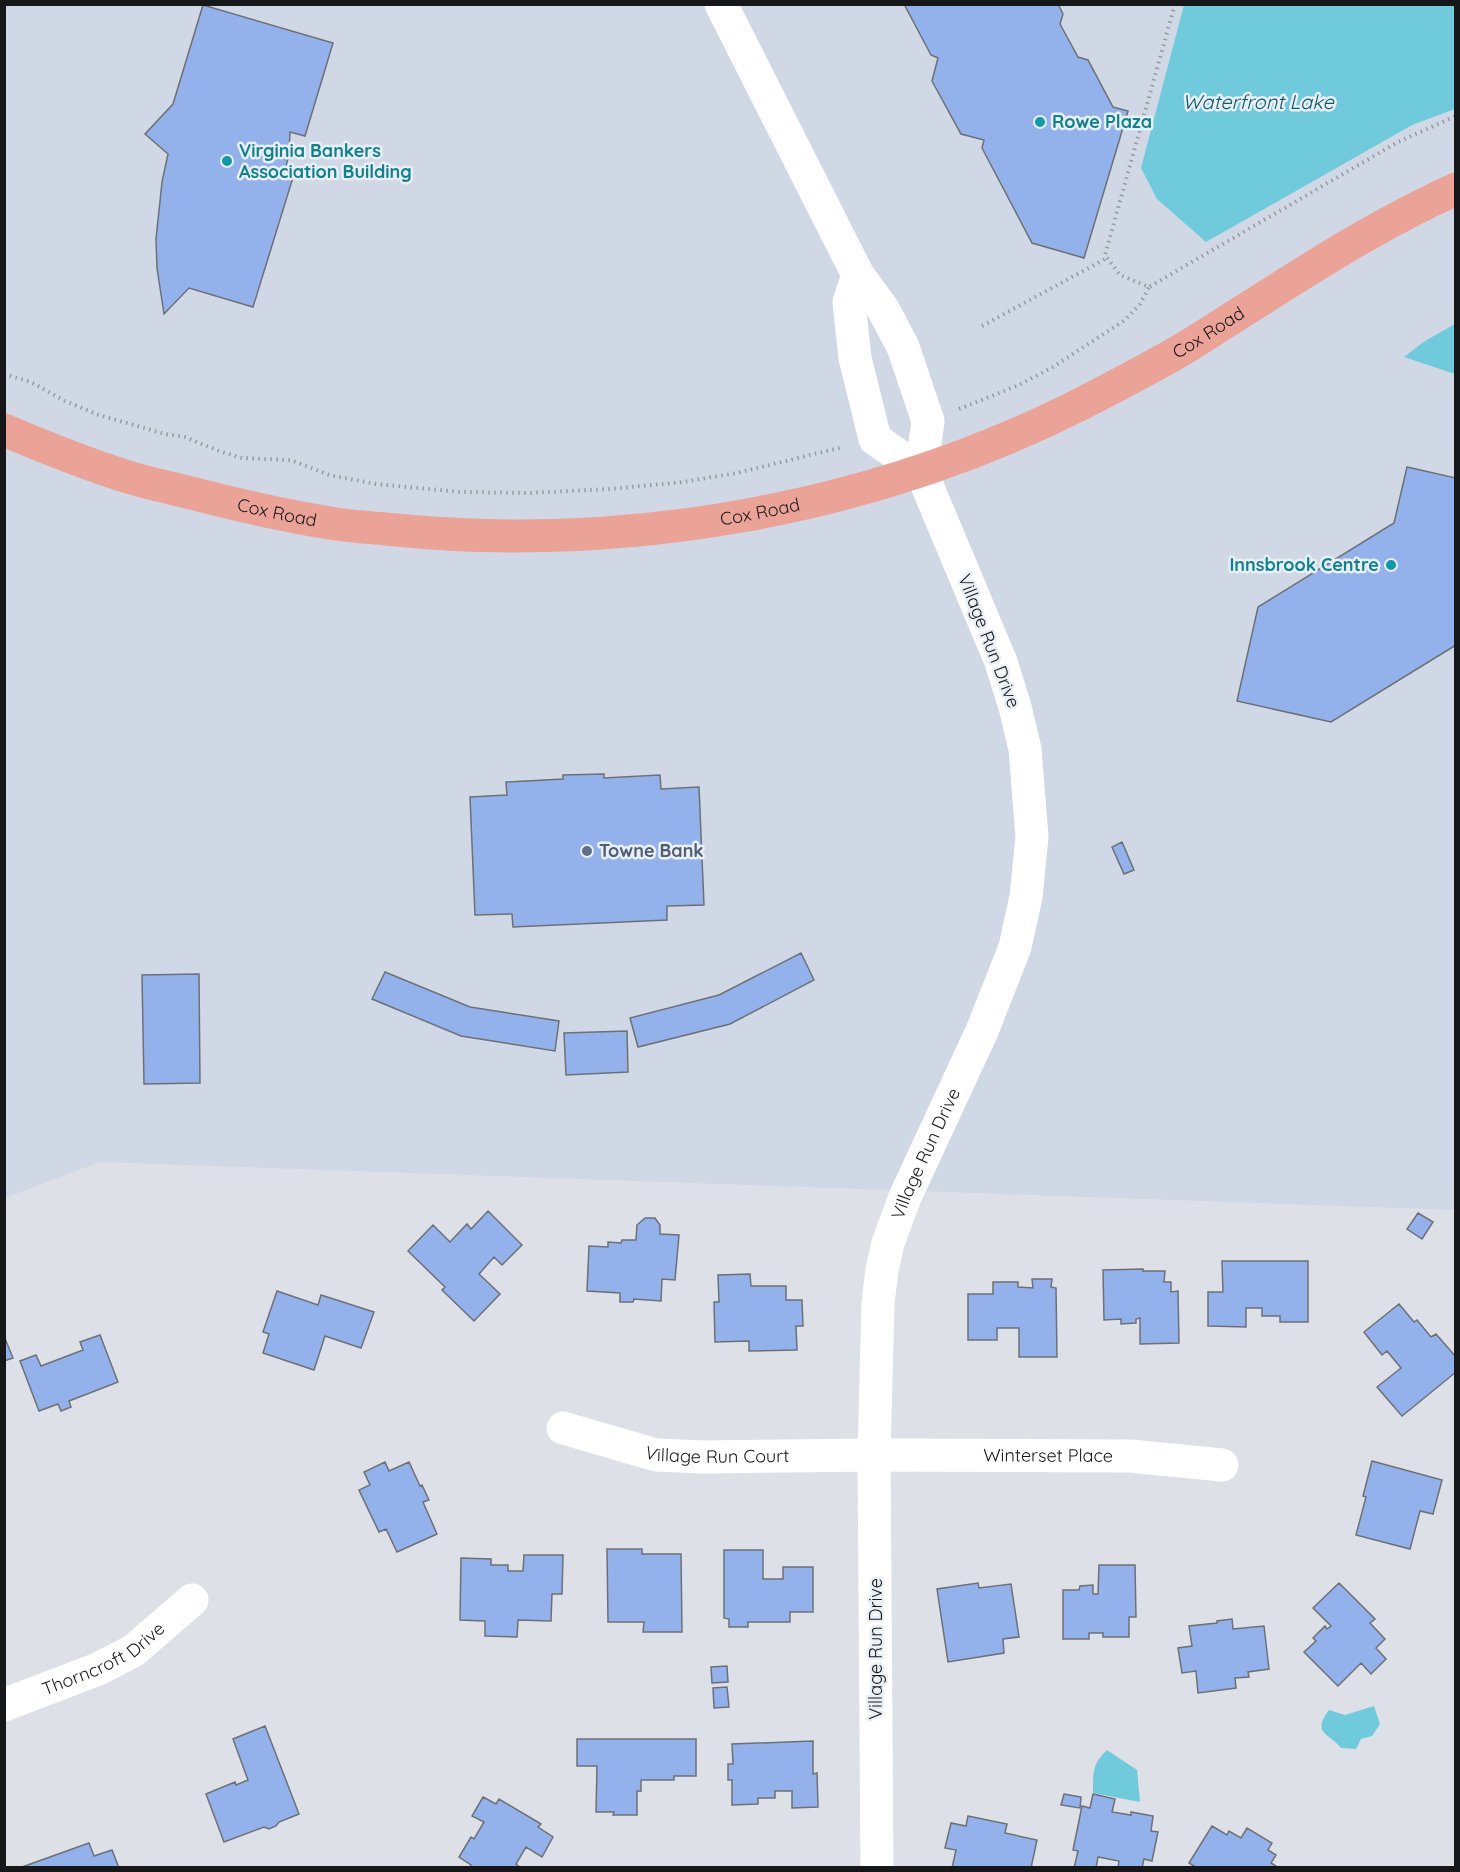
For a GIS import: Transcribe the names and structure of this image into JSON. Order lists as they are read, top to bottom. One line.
{"streets":{"main road":["Cox Road"],"street":["Village Run Drive","Village Run Court","Winterset Place","Thorncroft Drive"]},"crossings":[["Cox Road","Village Run Drive"],["Village Run Drive","Village Run Court"],["Village Run Drive","Winterset Place"],["Village Run Court","Winterset Place"]],"water":["Waterfront Lake"],"places":["Rowe Plaza","Virginia Bankers Association Building","Innsbrook Centre","Towne Bank"]}
